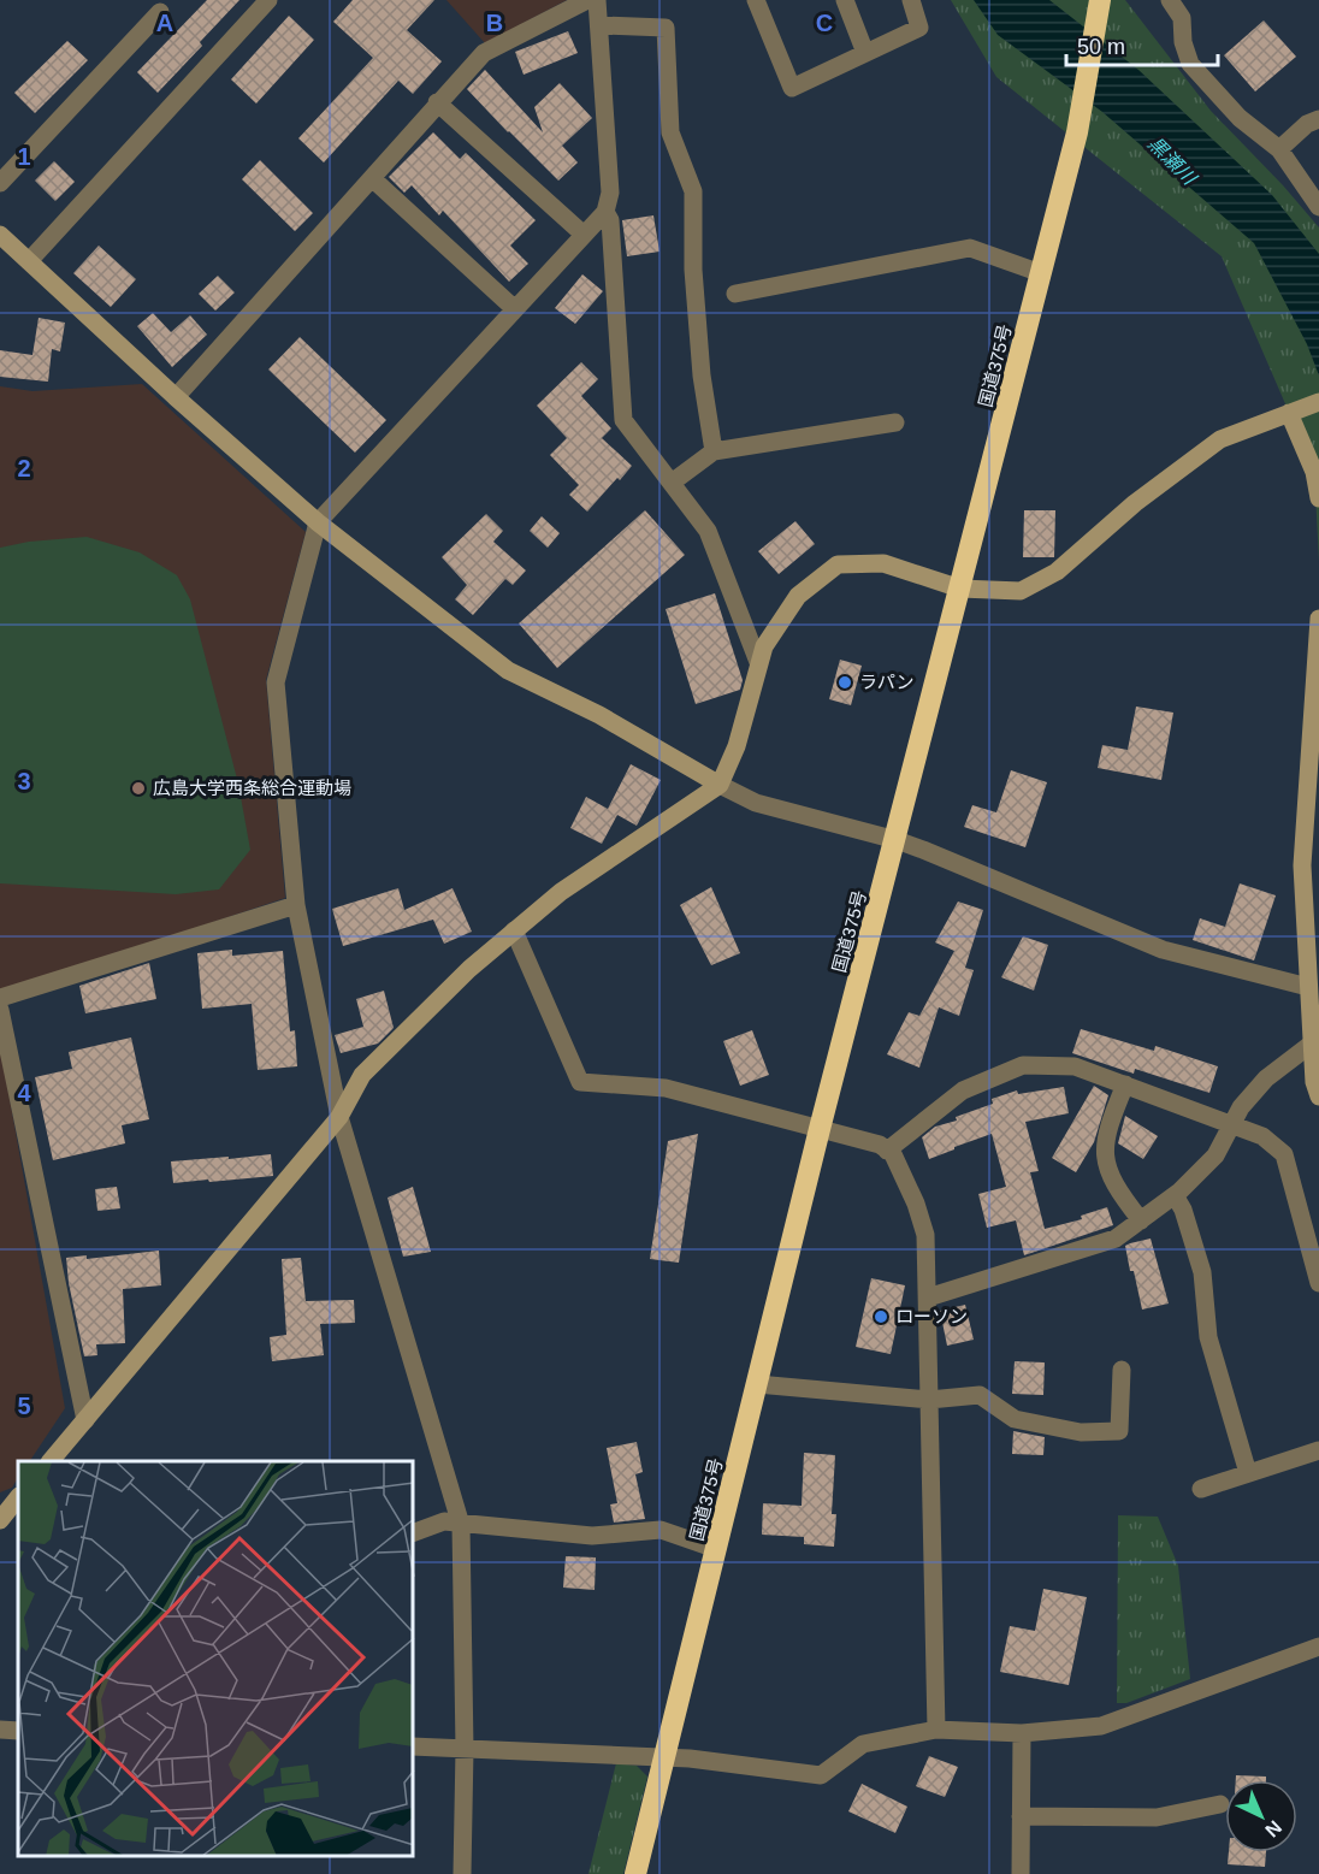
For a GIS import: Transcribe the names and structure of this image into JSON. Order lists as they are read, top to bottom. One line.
{"streets":{"highway":["国道375号"]},"water":["黒瀬川"],"places":["ラパン","広島大学西条総合運動場","ローソン"],"scale_bar":"50 m","north":"bottom right","grid":{"columns":["A","B","C"],"rows":["1","2","3","4","5"]}}
